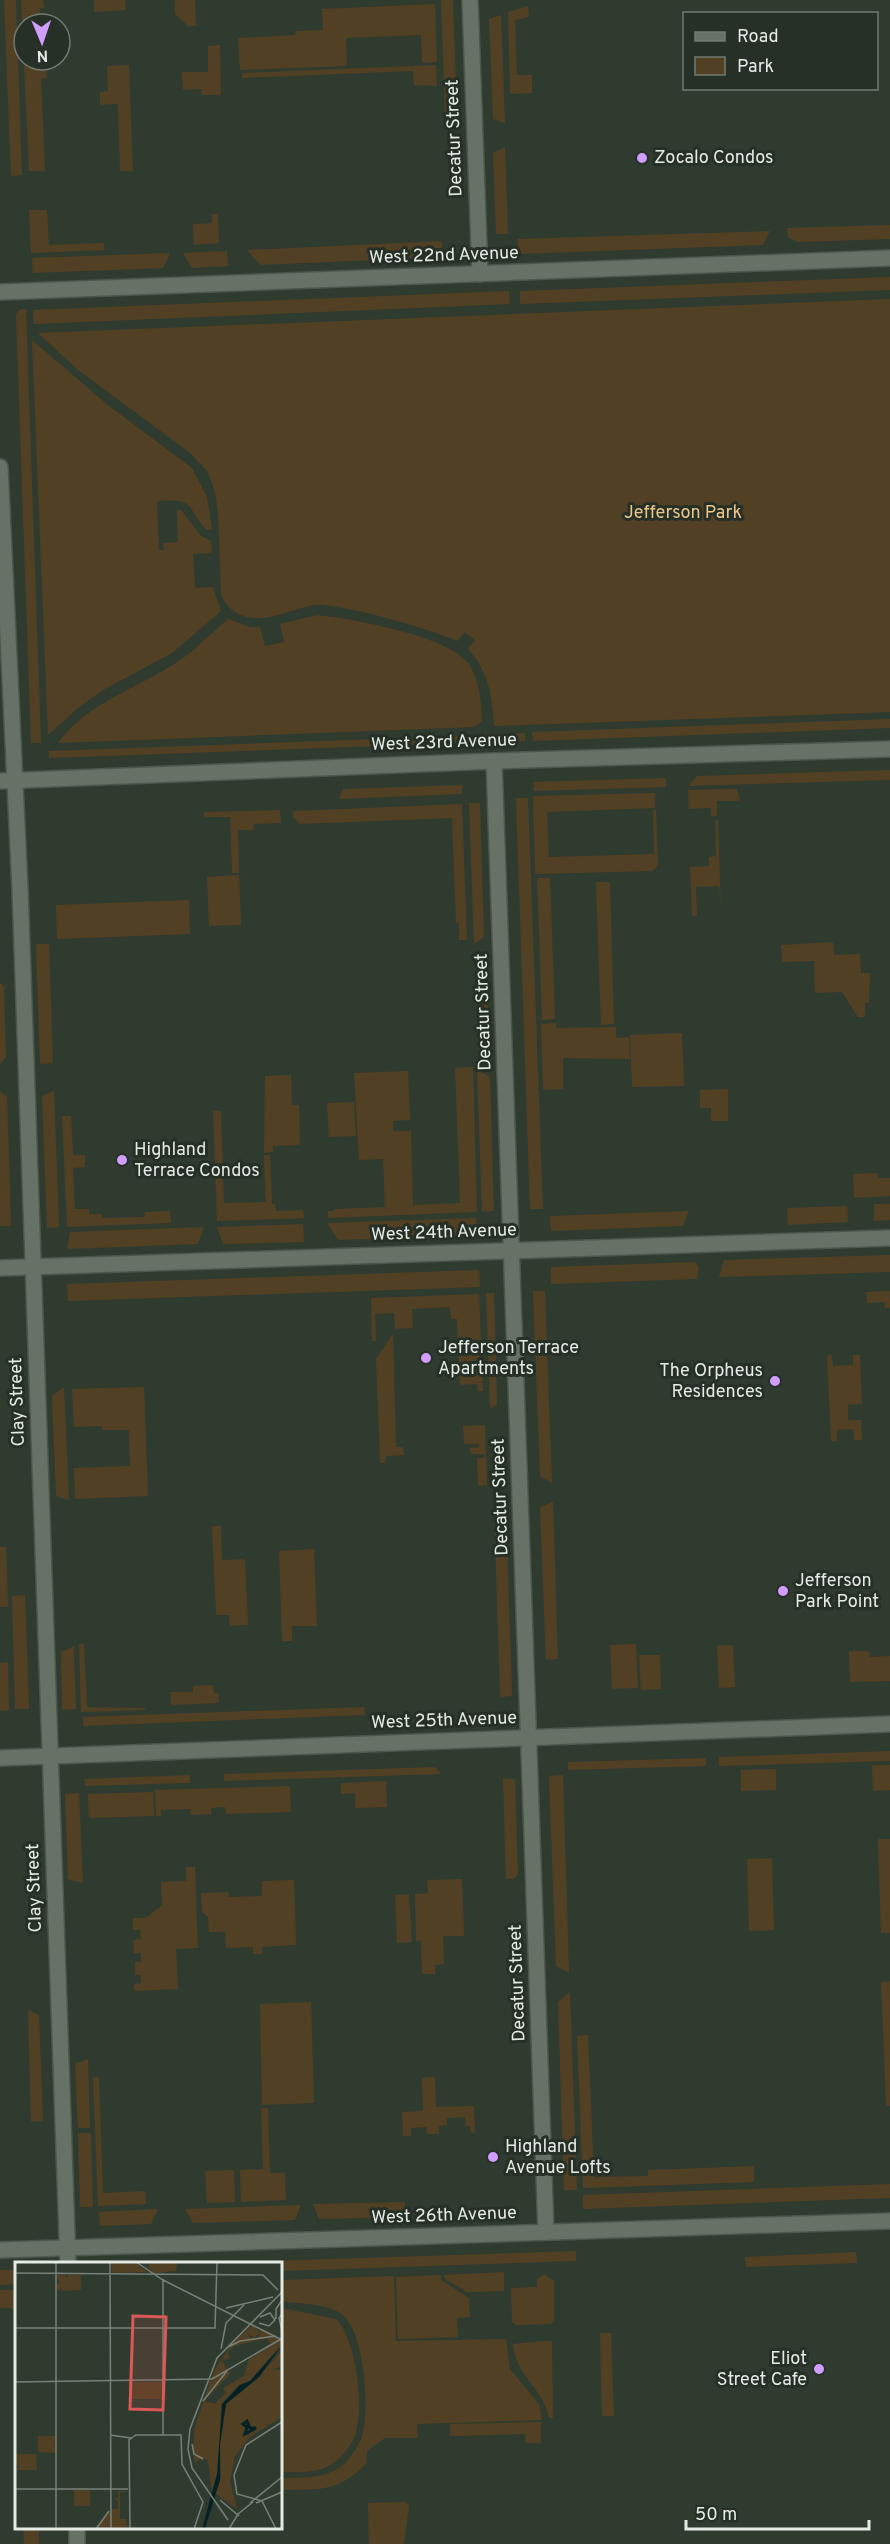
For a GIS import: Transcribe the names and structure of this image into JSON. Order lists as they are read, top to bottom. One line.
{"streets":{"street":["Decatur Street","West 22nd Avenue","West 23rd Avenue","West 24th Avenue","Clay Street","West 25th Avenue","West 26th Avenue"]},"crossings":[["Decatur Street","West 22nd Avenue"],["Decatur Street","West 23rd Avenue"],["Decatur Street","West 24th Avenue"],["Decatur Street","West 25th Avenue"],["Decatur Street","West 26th Avenue"],["West 23rd Avenue","Clay Street"],["West 24th Avenue","Clay Street"],["Clay Street","West 25th Avenue"],["Clay Street","West 26th Avenue"]],"parks":["Jefferson Park"],"places":["Zocalo Condos","Highland Terrace Condos","Jefferson Terrace Apartments","The Orpheus Residences","Jefferson Park Point","Highland Avenue Lofts","Eliot Street Cafe"],"legend":["Road","Park"],"scale_bar":"50 m","north":"bottom"}
